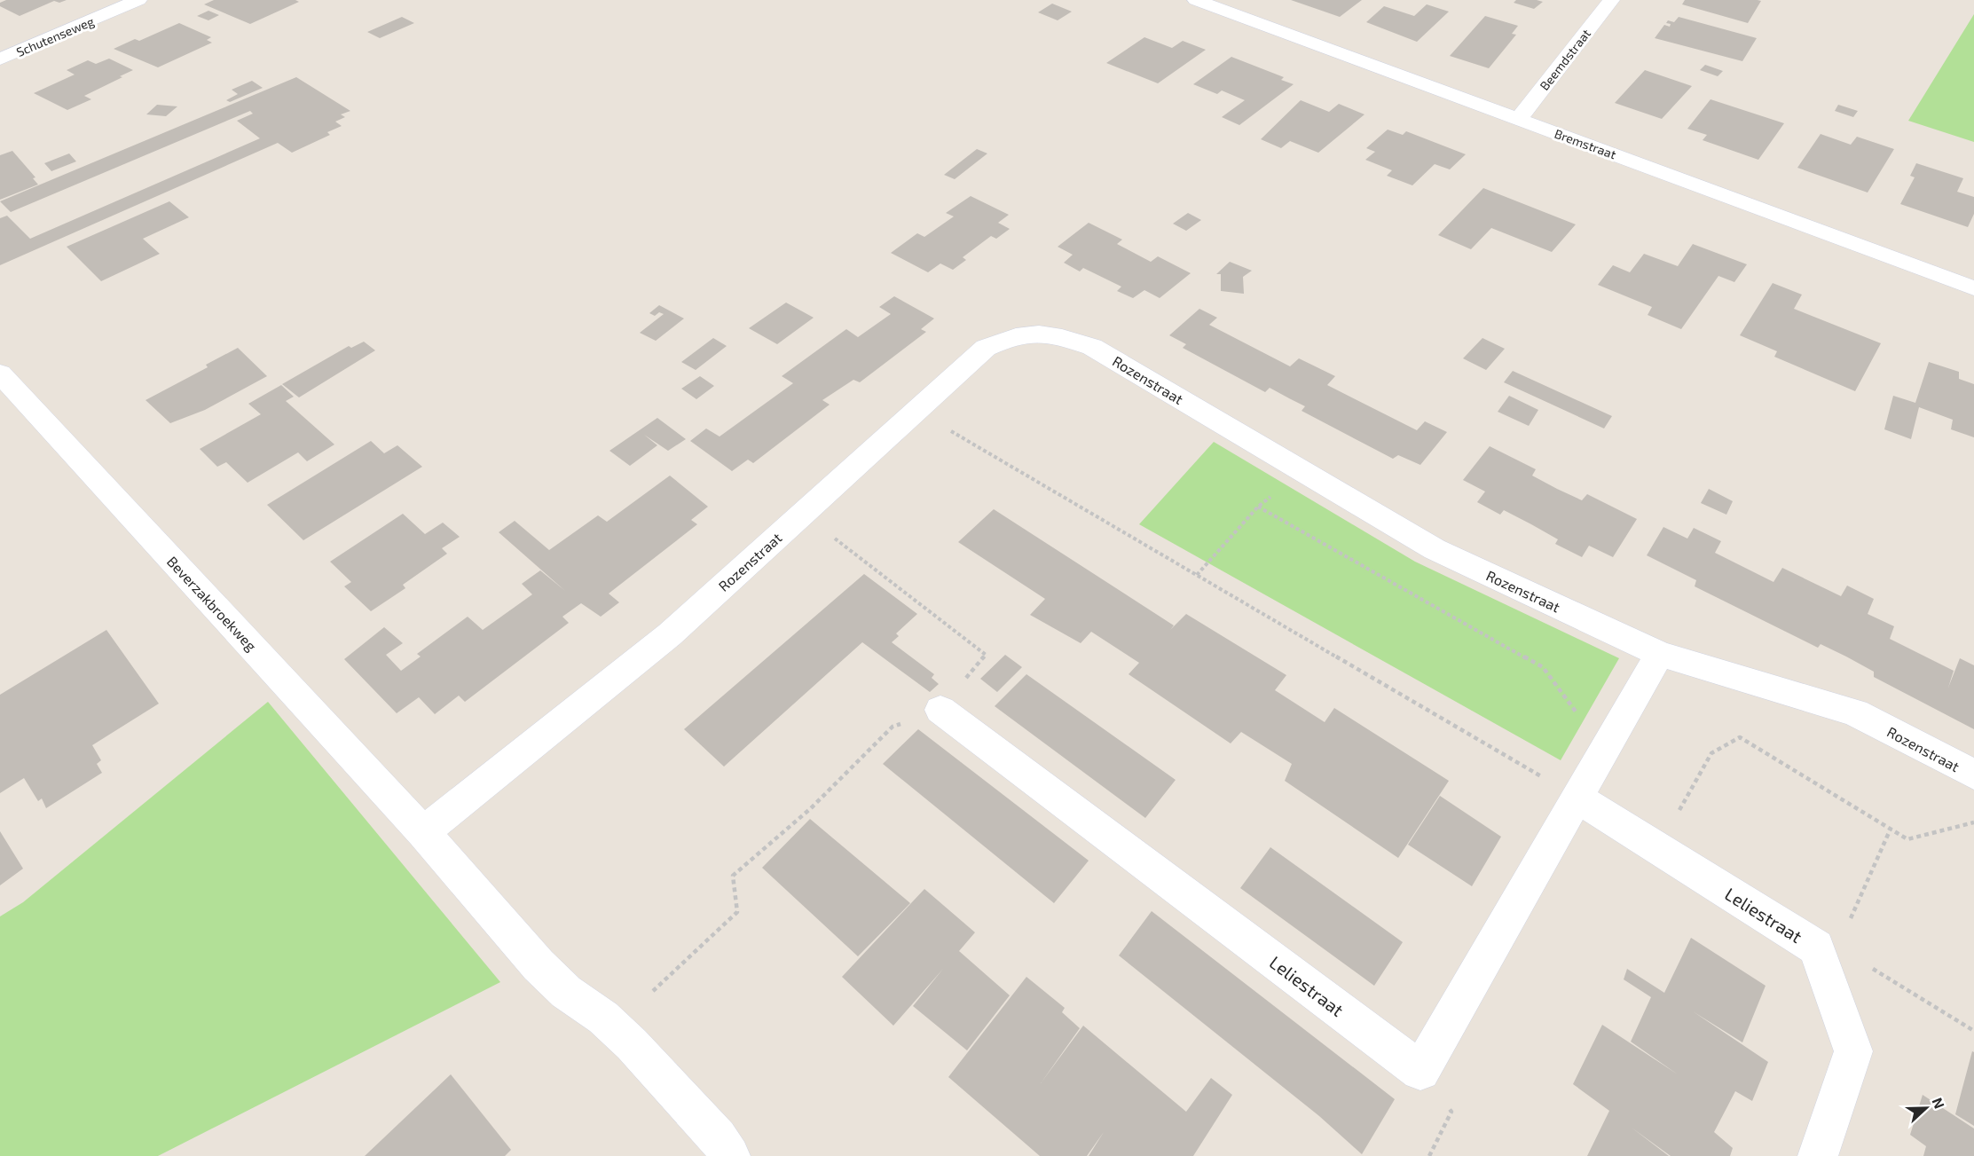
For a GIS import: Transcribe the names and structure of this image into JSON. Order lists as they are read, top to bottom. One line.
{"streets":{"street":["Schutenseweg","Beemdstraat","Bremstraat","Rozenstraat","Beverzakbroekweg","Leliestraat"]},"crossings":[["Beemdstraat","Bremstraat"],["Rozenstraat","Beverzakbroekweg"],["Rozenstraat","Leliestraat"]],"north":"right"}
